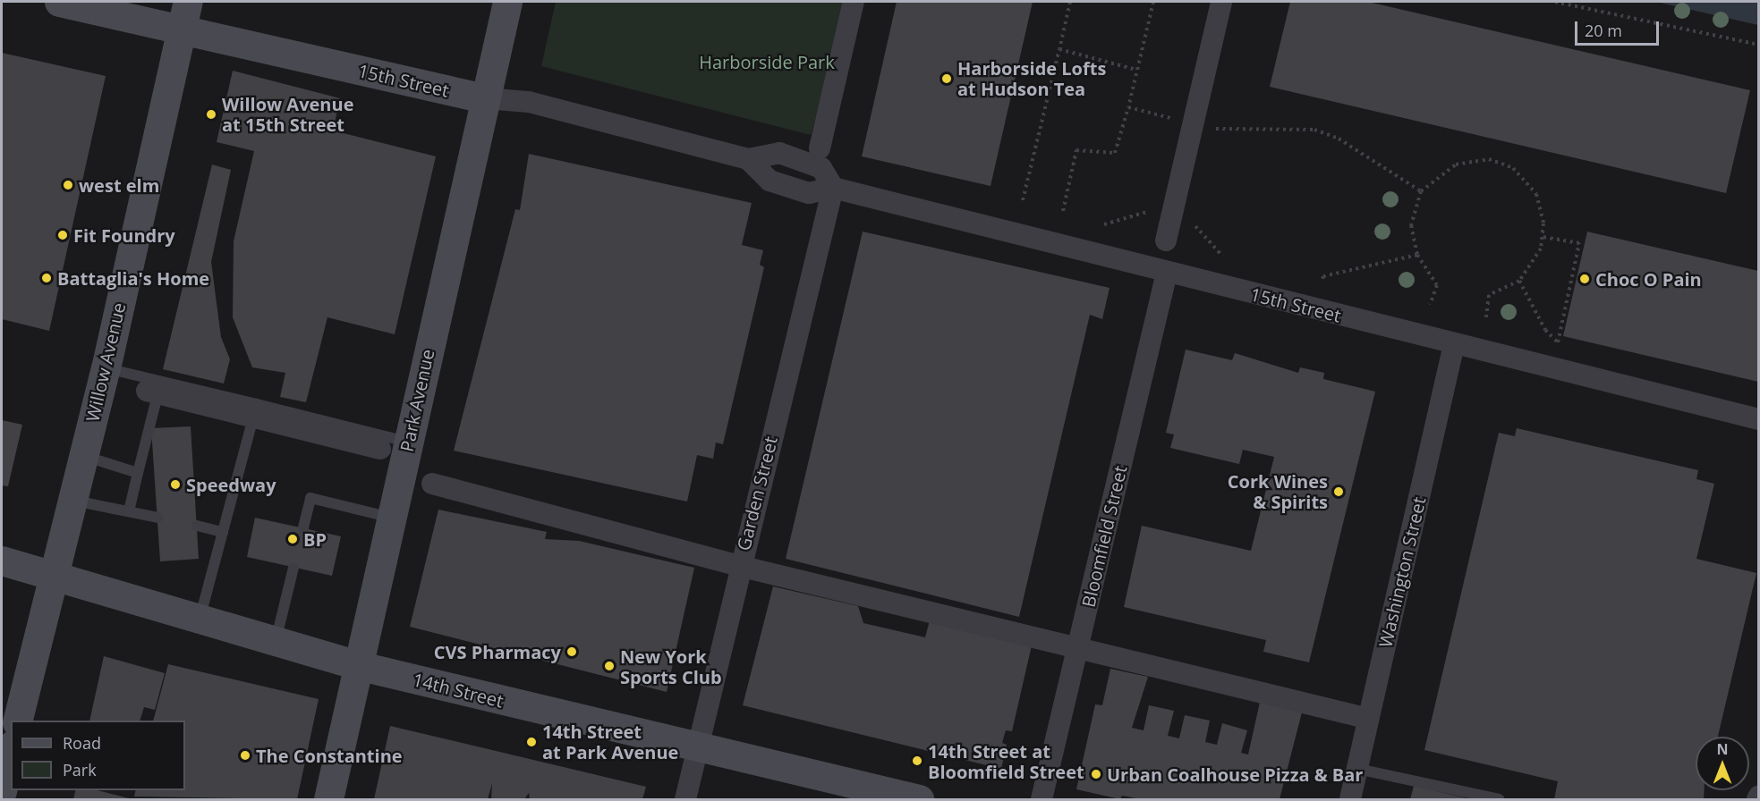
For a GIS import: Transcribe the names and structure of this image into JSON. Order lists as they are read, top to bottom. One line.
{"streets":{"main road":["15th Street","Willow Avenue","Park Avenue","14th Street"],"street":["Garden Street","Bloomfield Street","Washington Street"]},"crossings":[["15th Street","Willow Avenue"],["15th Street","Park Avenue"],["15th Street","Garden Street"],["15th Street","Bloomfield Street"],["15th Street","Washington Street"],["Willow Avenue","14th Street"],["Park Avenue","14th Street"],["Garden Street","14th Street"]],"parks":["Harborside Park"],"places":["Harborside Lofts at Hudson Tea","Willow Avenue at 15th Street","west elm","Fit Foundry","Battaglia's Home","Choc O Pain","Speedway","Cork Wines & Spirits","BP","CVS Pharmacy","New York Sports Club","14th Street at Park Avenue","The Constantine","14th Street at Bloomfield Street","Urban Coalhouse Pizza & Bar"],"legend":["Road","Park"],"scale_bar":"20 m","north":"top"}
